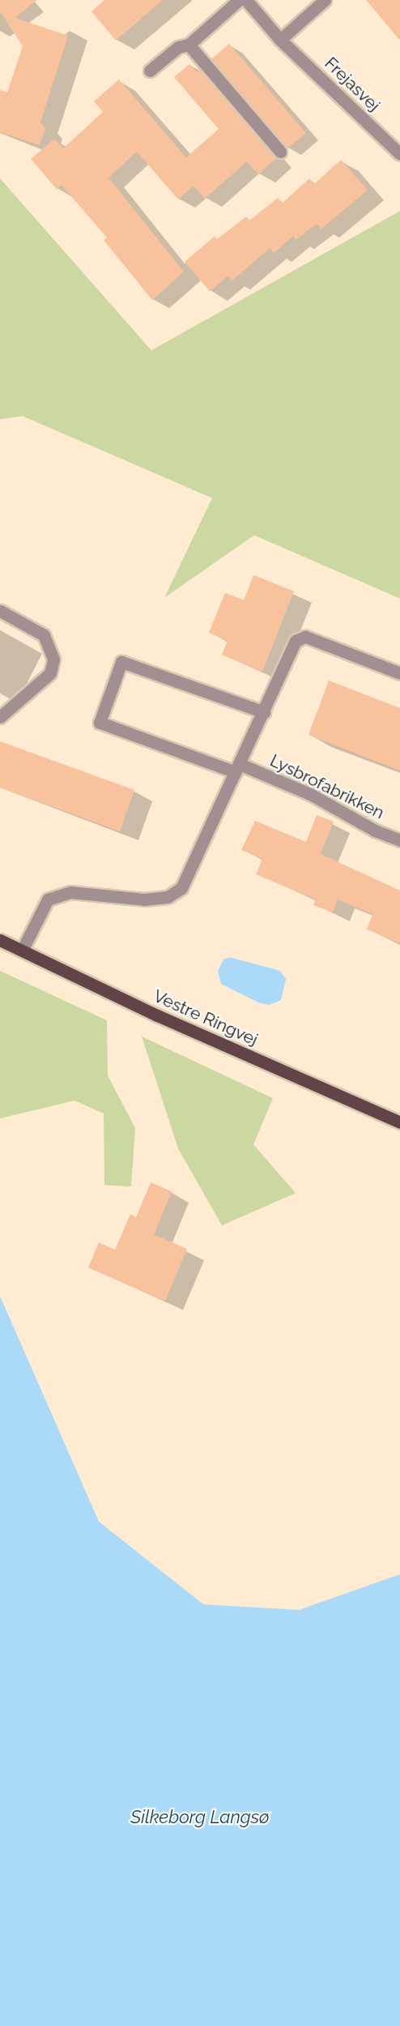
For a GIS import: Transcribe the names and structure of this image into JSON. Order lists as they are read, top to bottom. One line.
{"streets":{"main road":["Vestre Ringvej"],"street":["Frejasvej","Lysbrofabrikken"]},"water":["Silkeborg Langsø"]}
